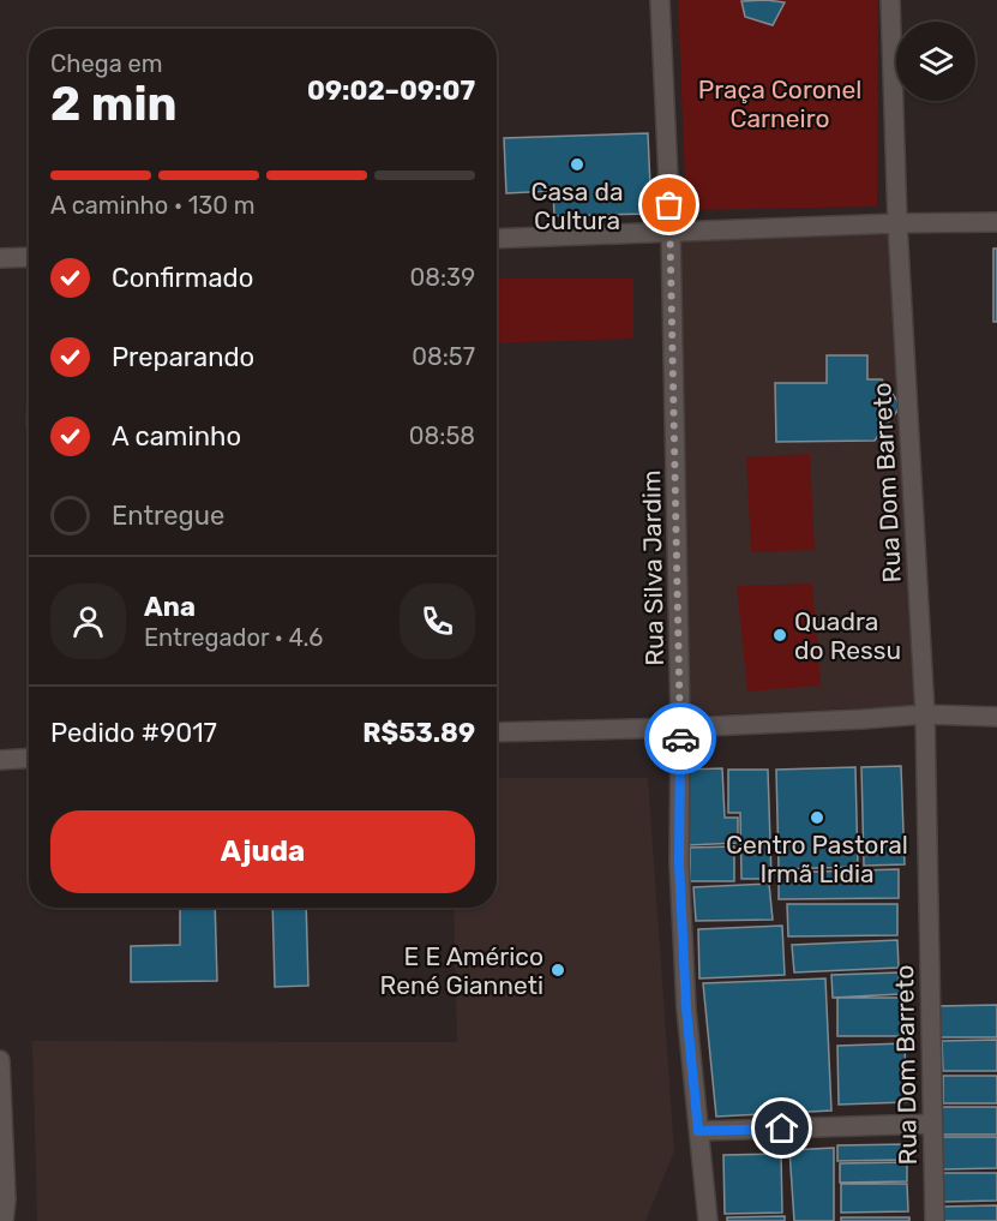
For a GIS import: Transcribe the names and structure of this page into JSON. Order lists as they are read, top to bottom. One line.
{"streets":{"street":["Rua Dom Barreto","Rua Silva Jardim"]},"parks":["Praça Coronel Carneiro"],"places":["Casa da Cultura","Quadra do Ressu","Centro Pastoral Irmã Lidia","E E Américo René Gianneti"],"page":{"heading":["2 min","Chega em","09:02–09:07"],"panel":["Ana","Entregador · 4.6","Pedido #9017","R$53.89"],"bar":"A caminho · 130 m","list":[["Confirmado","08:39"],["Preparando","08:57"],["A caminho","08:58"],"Entregue"],"buttons":"Ajuda"}}
